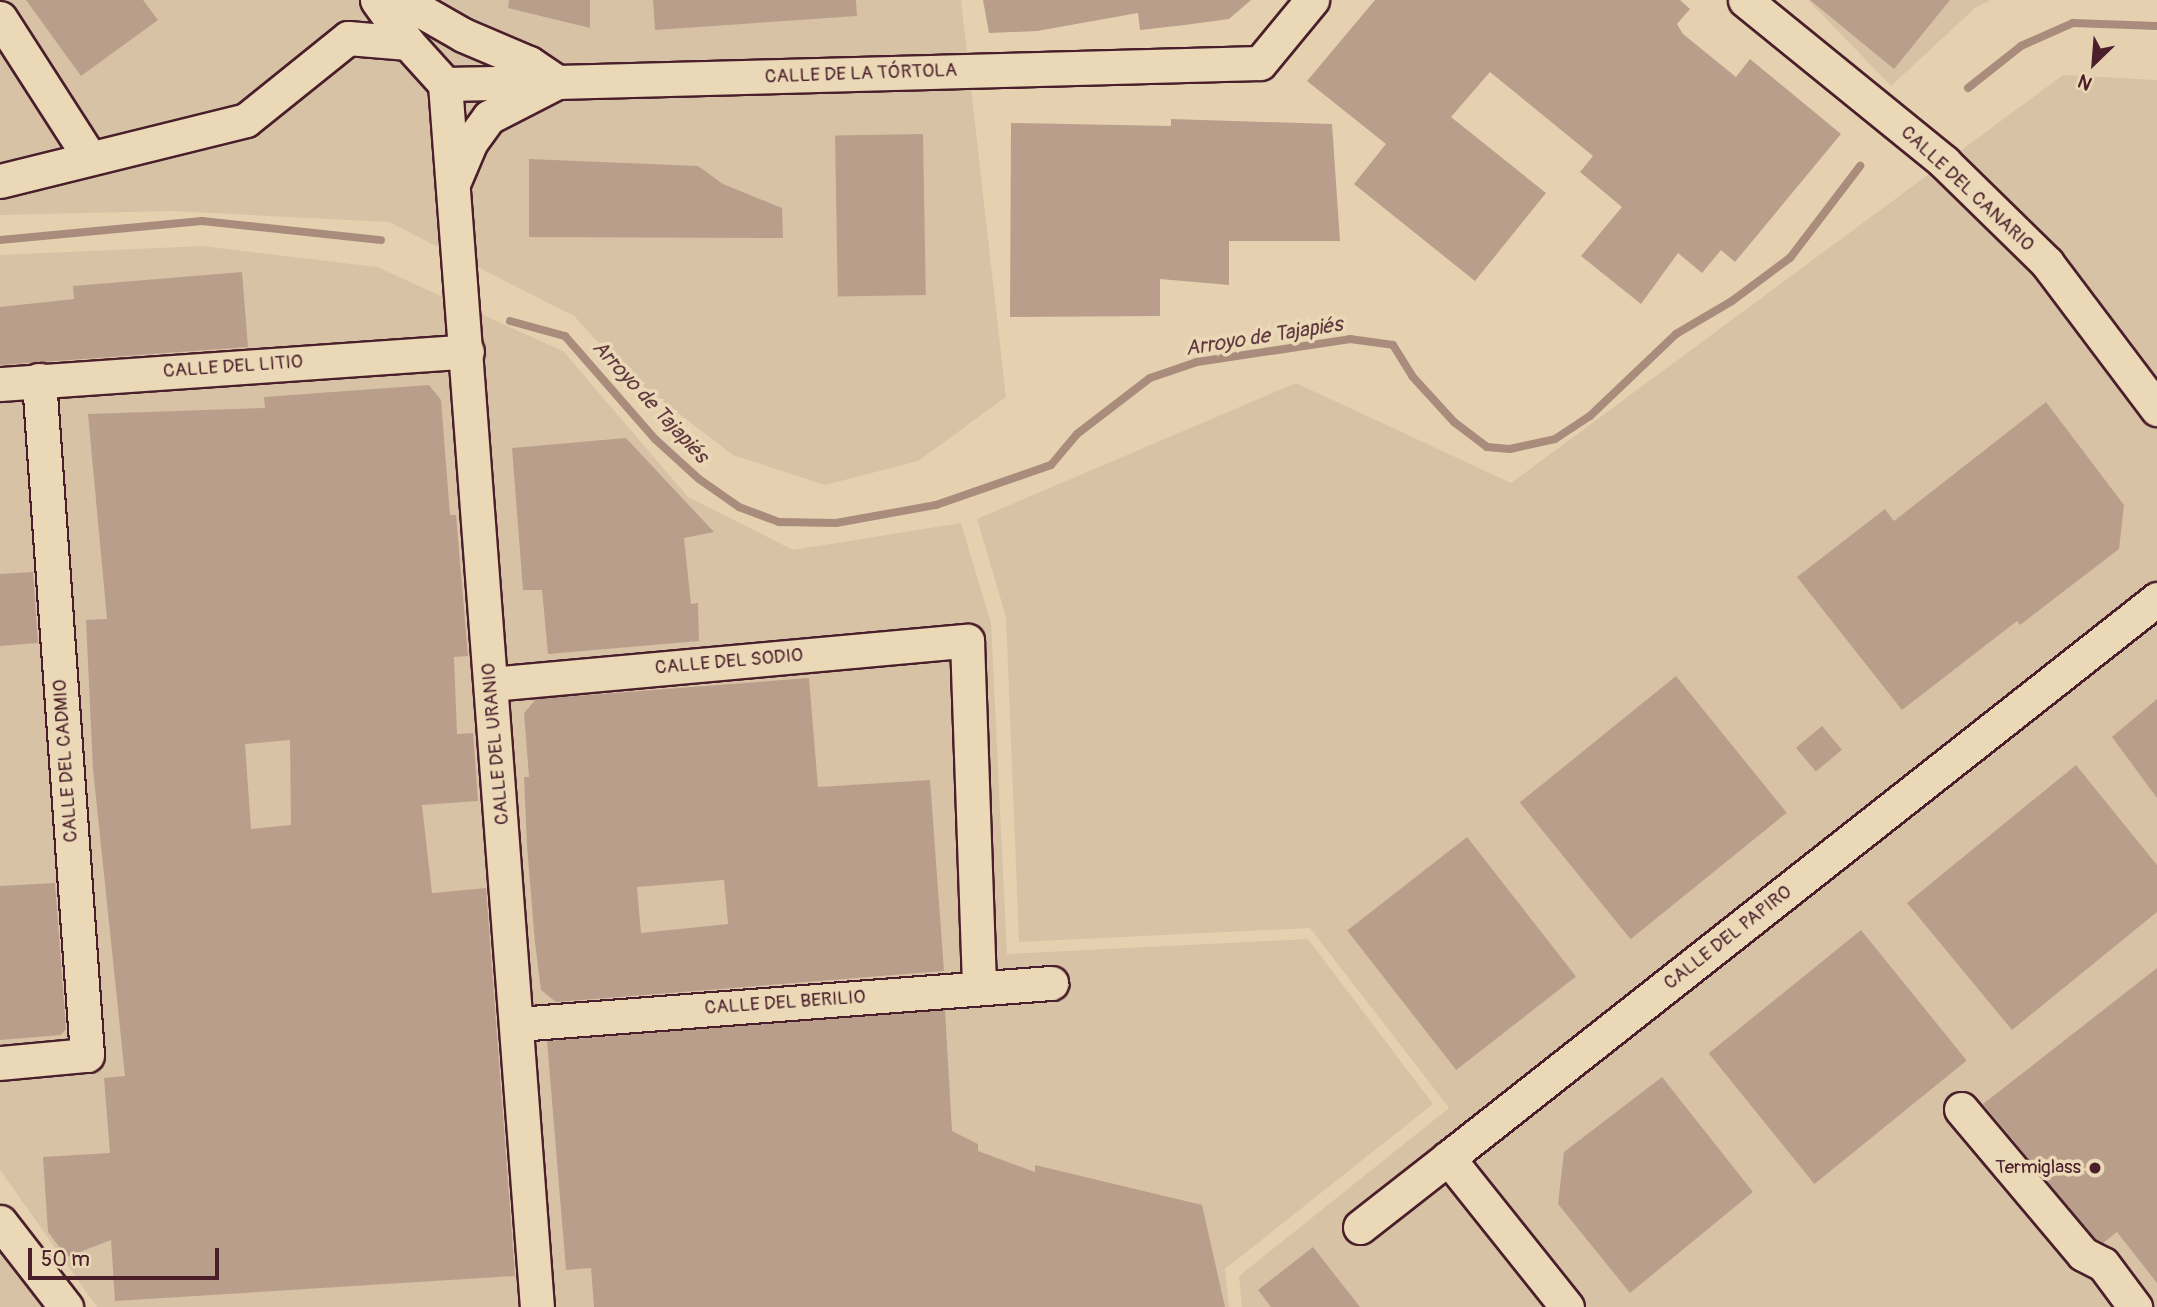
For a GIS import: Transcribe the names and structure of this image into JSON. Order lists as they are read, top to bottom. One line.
{"streets":{"street":["CALLE DE LA TÓRTOLA","CALLE DEL CANARIO","CALLE DEL LITIO","CALLE DEL SODIO","CALLE DEL URANIO","CALLE DEL CADMIO","CALLE DEL PAPIRO","CALLE DEL BERILIO"]},"crossings":[["CALLE DE LA TÓRTOLA","CALLE DEL URANIO"],["CALLE DEL LITIO","CALLE DEL URANIO"],["CALLE DEL LITIO","CALLE DEL CADMIO"],["CALLE DEL SODIO","CALLE DEL URANIO"],["CALLE DEL SODIO","CALLE DEL BERILIO"],["CALLE DEL URANIO","CALLE DEL BERILIO"]],"water":["Arroyo de Tajapiés"],"places":["Termiglass"],"scale_bar":"50 m","north":"bottom left"}
